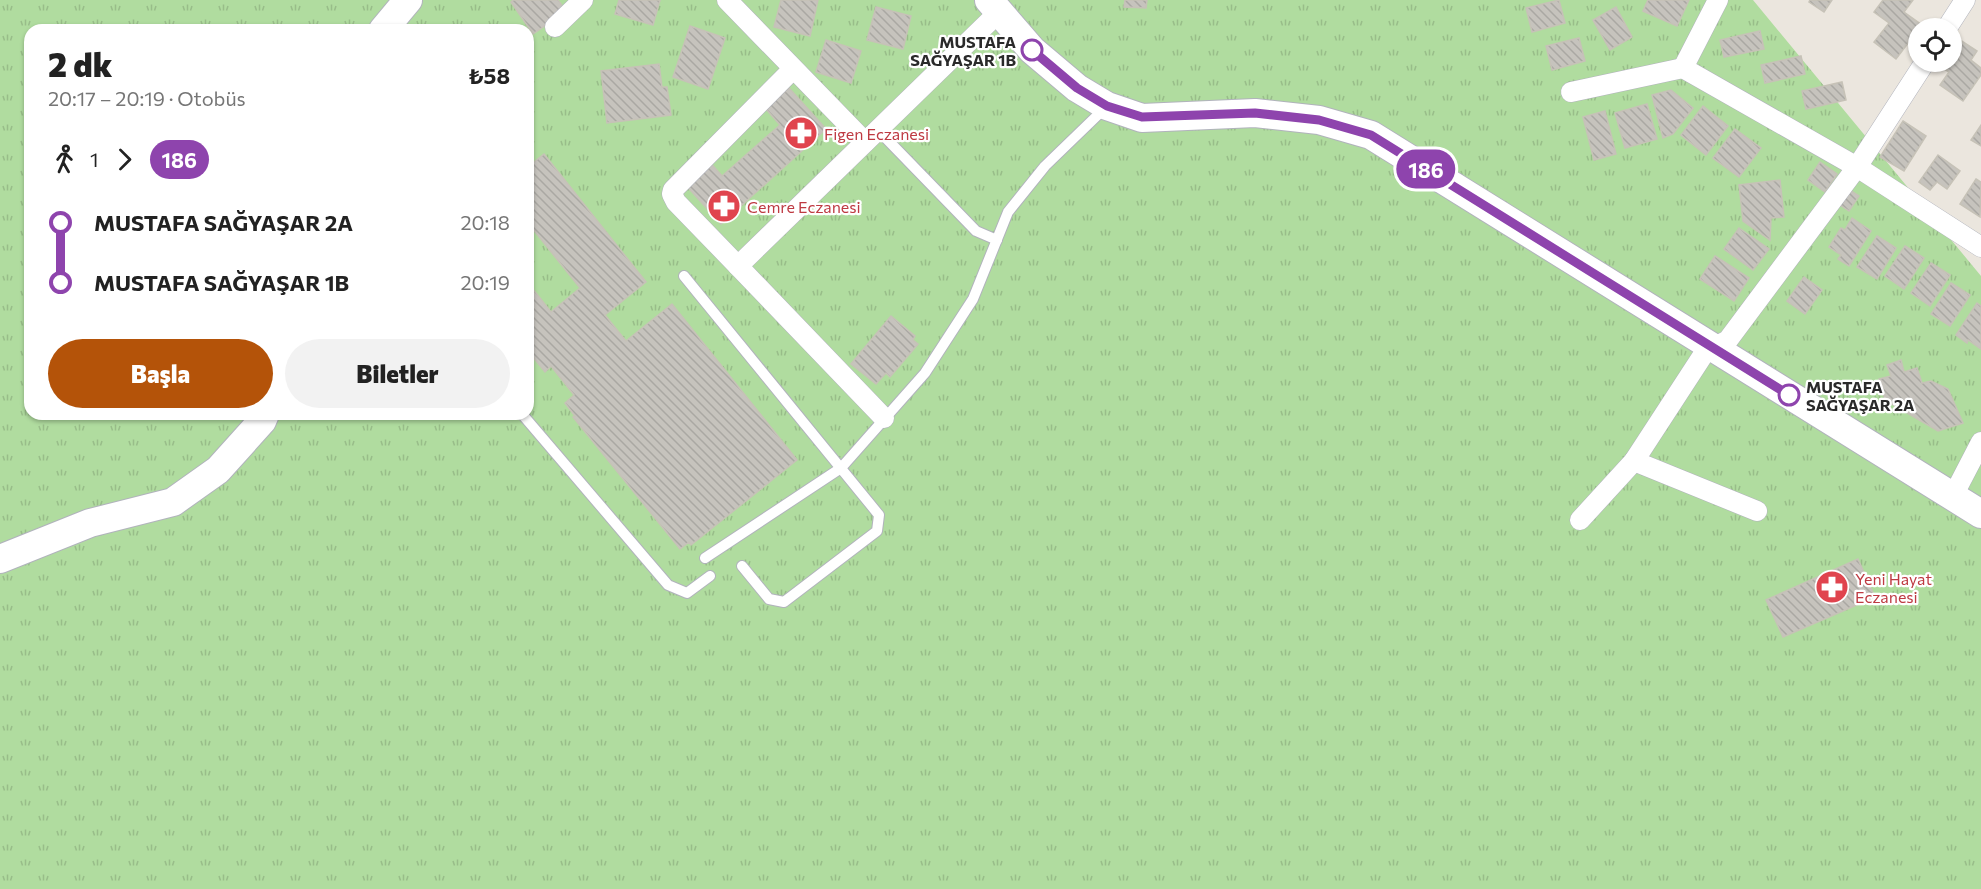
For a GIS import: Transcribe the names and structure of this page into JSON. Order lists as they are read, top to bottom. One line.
{"places":{"other":["MUSTAFA SAĞYAŞAR 1B","MUSTAFA SAĞYAŞAR 2A"],"pharmacy":["Figen Eczanesi","Cemre Eczanesi","Yeni Hayat Eczanesi"]},"lines":["bus line 186"],"page":{"on_map":"186","heading":["2 dk","20:17 – 20:19 · Otobüs","₺58"],"legs":["1","186"],"list":[{"name":"MUSTAFA SAĞYAŞAR 2A","value":"20:18"},{"name":"MUSTAFA SAĞYAŞAR 1B","value":"20:19"}],"buttons":["Başla","Biletler"]}}
